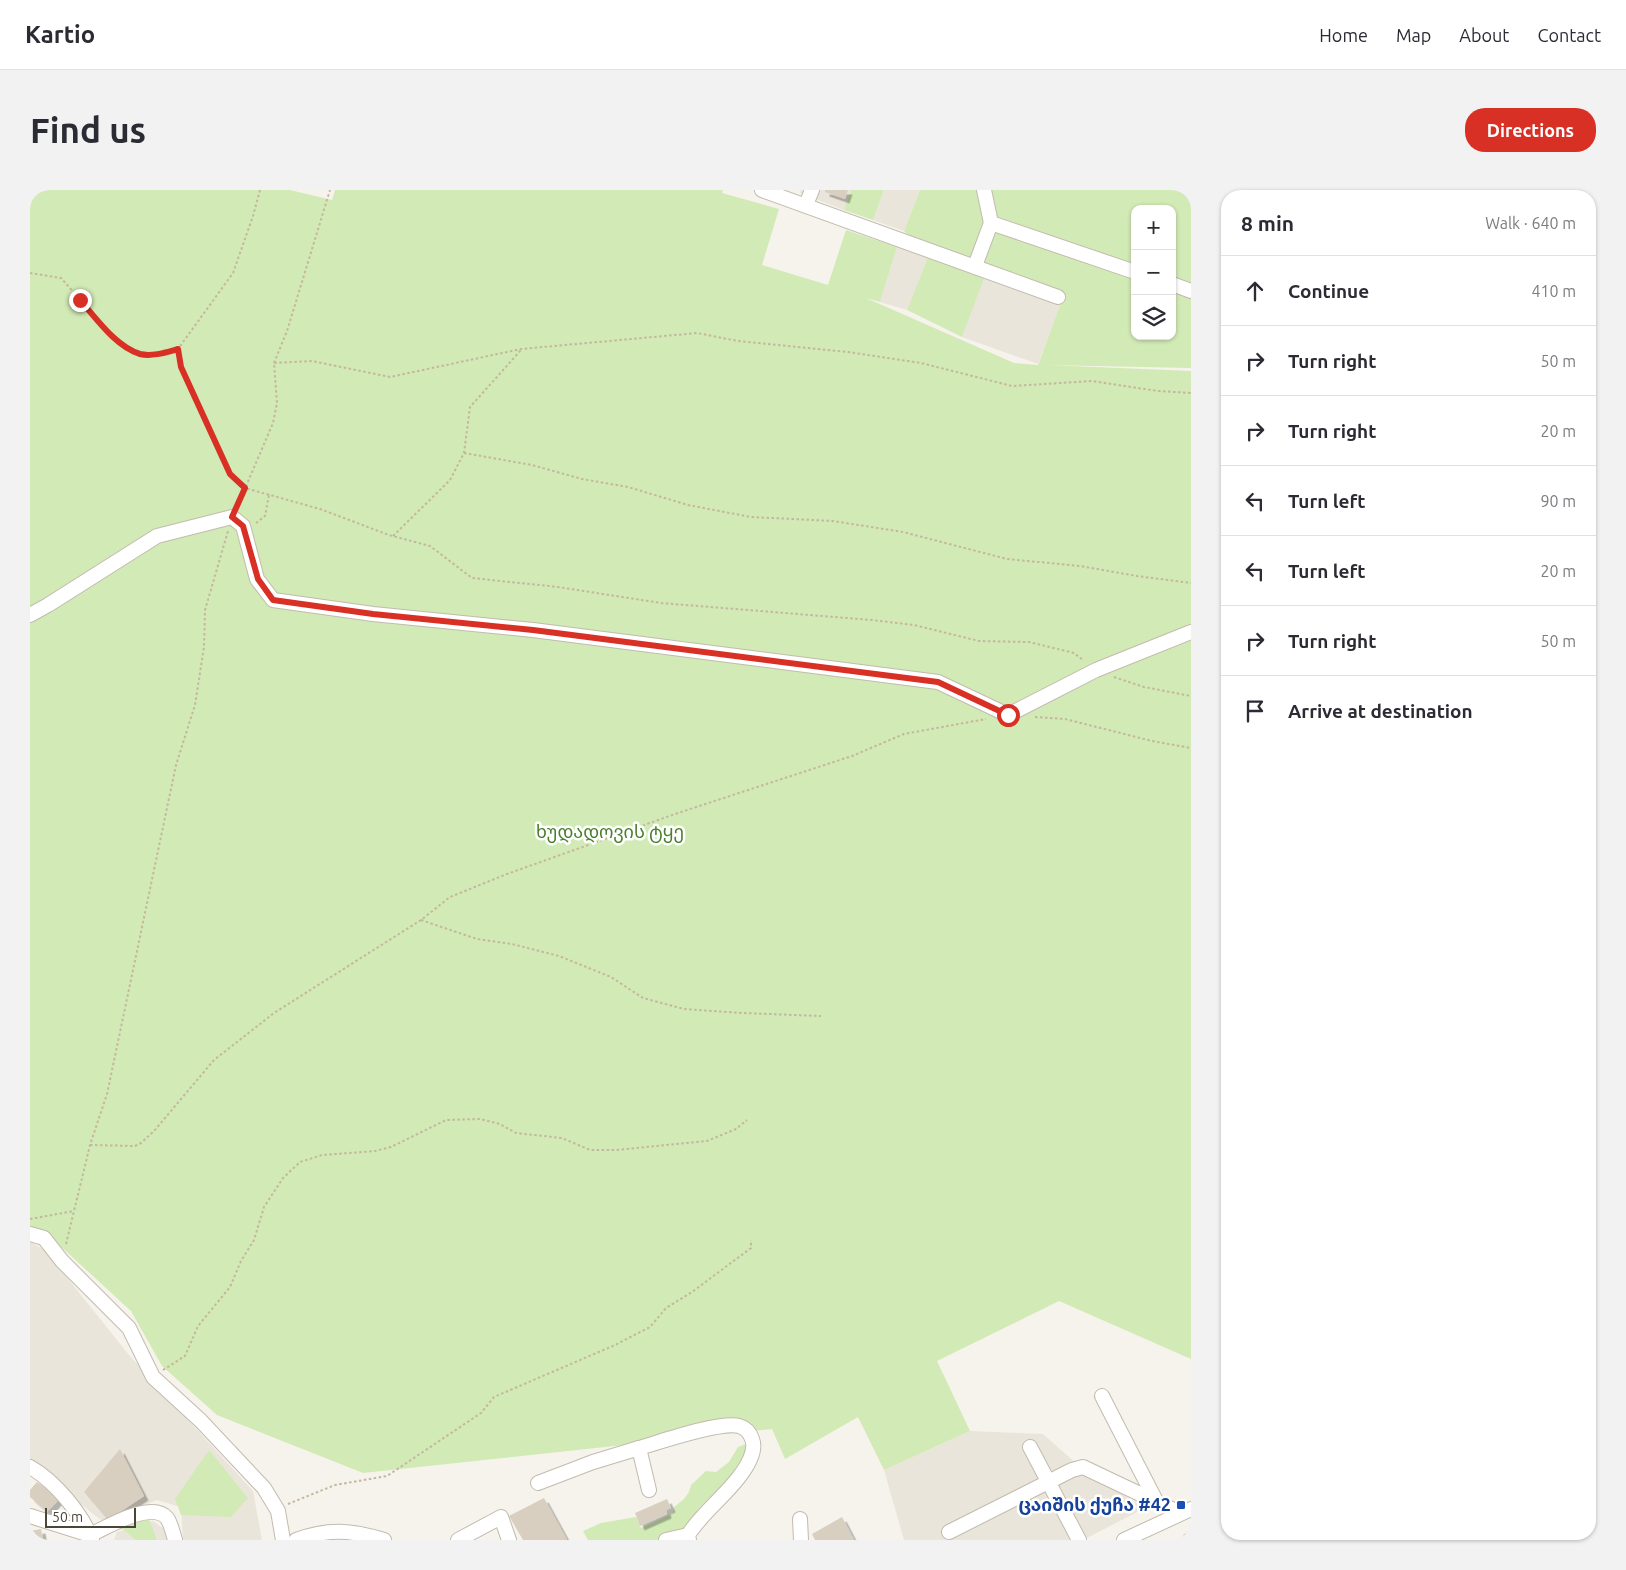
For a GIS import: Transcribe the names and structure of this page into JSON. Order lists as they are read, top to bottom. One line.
{"parks":["ხუდადოვის ტყე"],"places":{"transit":["ცაიშის ქუჩა #42"]},"scale_bar":"50 m","page":{"header":"Kartio","nav":["Home","Map","About","Contact"],"buttons":"Directions","title":"Find us","heading":["8 min","Walk · 640 m"],"map_buttons":["+","−"],"list":[["Continue","410 m"],["Turn right","50 m"],["Turn right","20 m"],["Turn left","90 m"],["Turn left","20 m"],["Turn right","50 m"],"Arrive at destination"],"scale":"50 m"}}
